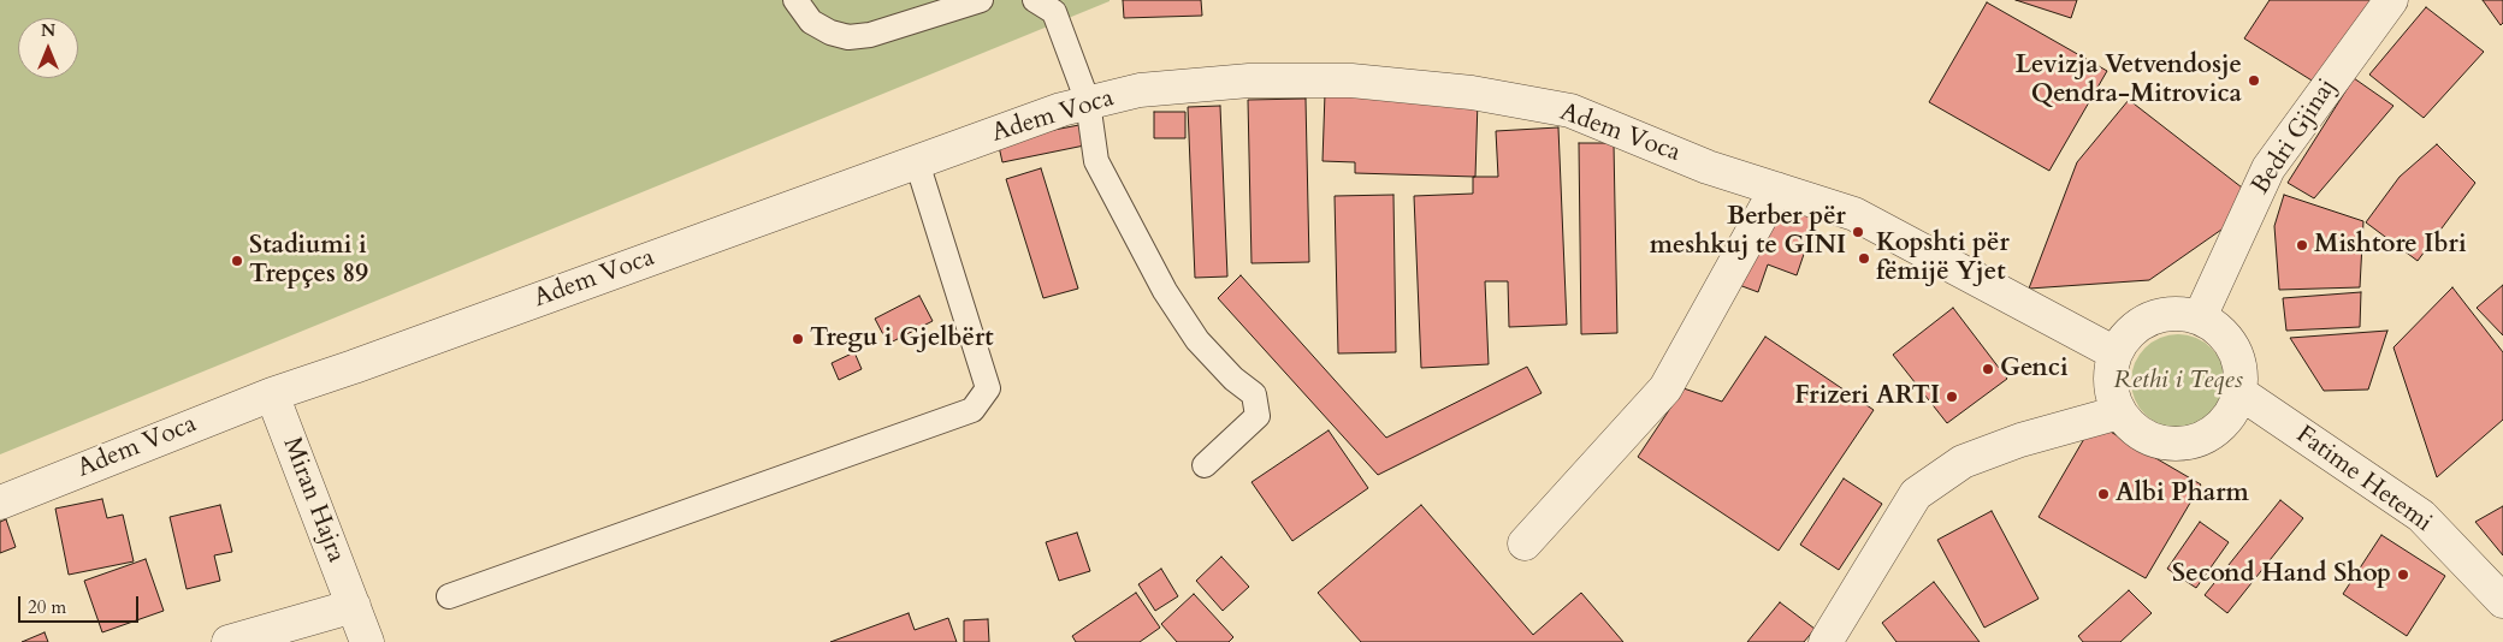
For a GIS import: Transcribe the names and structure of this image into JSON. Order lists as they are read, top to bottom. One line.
{"streets":{"street":["Adem Voca","Bedri Gjinaj","Fatime Hetemi","Miran Hajra"]},"crossings":[["Adem Voca","Bedri Gjinaj"],["Adem Voca","Fatime Hetemi"],["Adem Voca","Miran Hajra"],["Bedri Gjinaj","Fatime Hetemi"]],"parks":["Rethi i Teqes"],"places":["Levizja Vetvendosje Qendra-Mitrovica","Berber për meshkuj te GINI","Mishtore Ibri","Kopshti për fëmijë Yjet","Stadiumi i Trepçes 89","Tregu i Gjelbërt","Genci","Frizeri ARTI","Albi Pharm","Second Hand Shop"],"scale_bar":"20 m","north":"top"}
